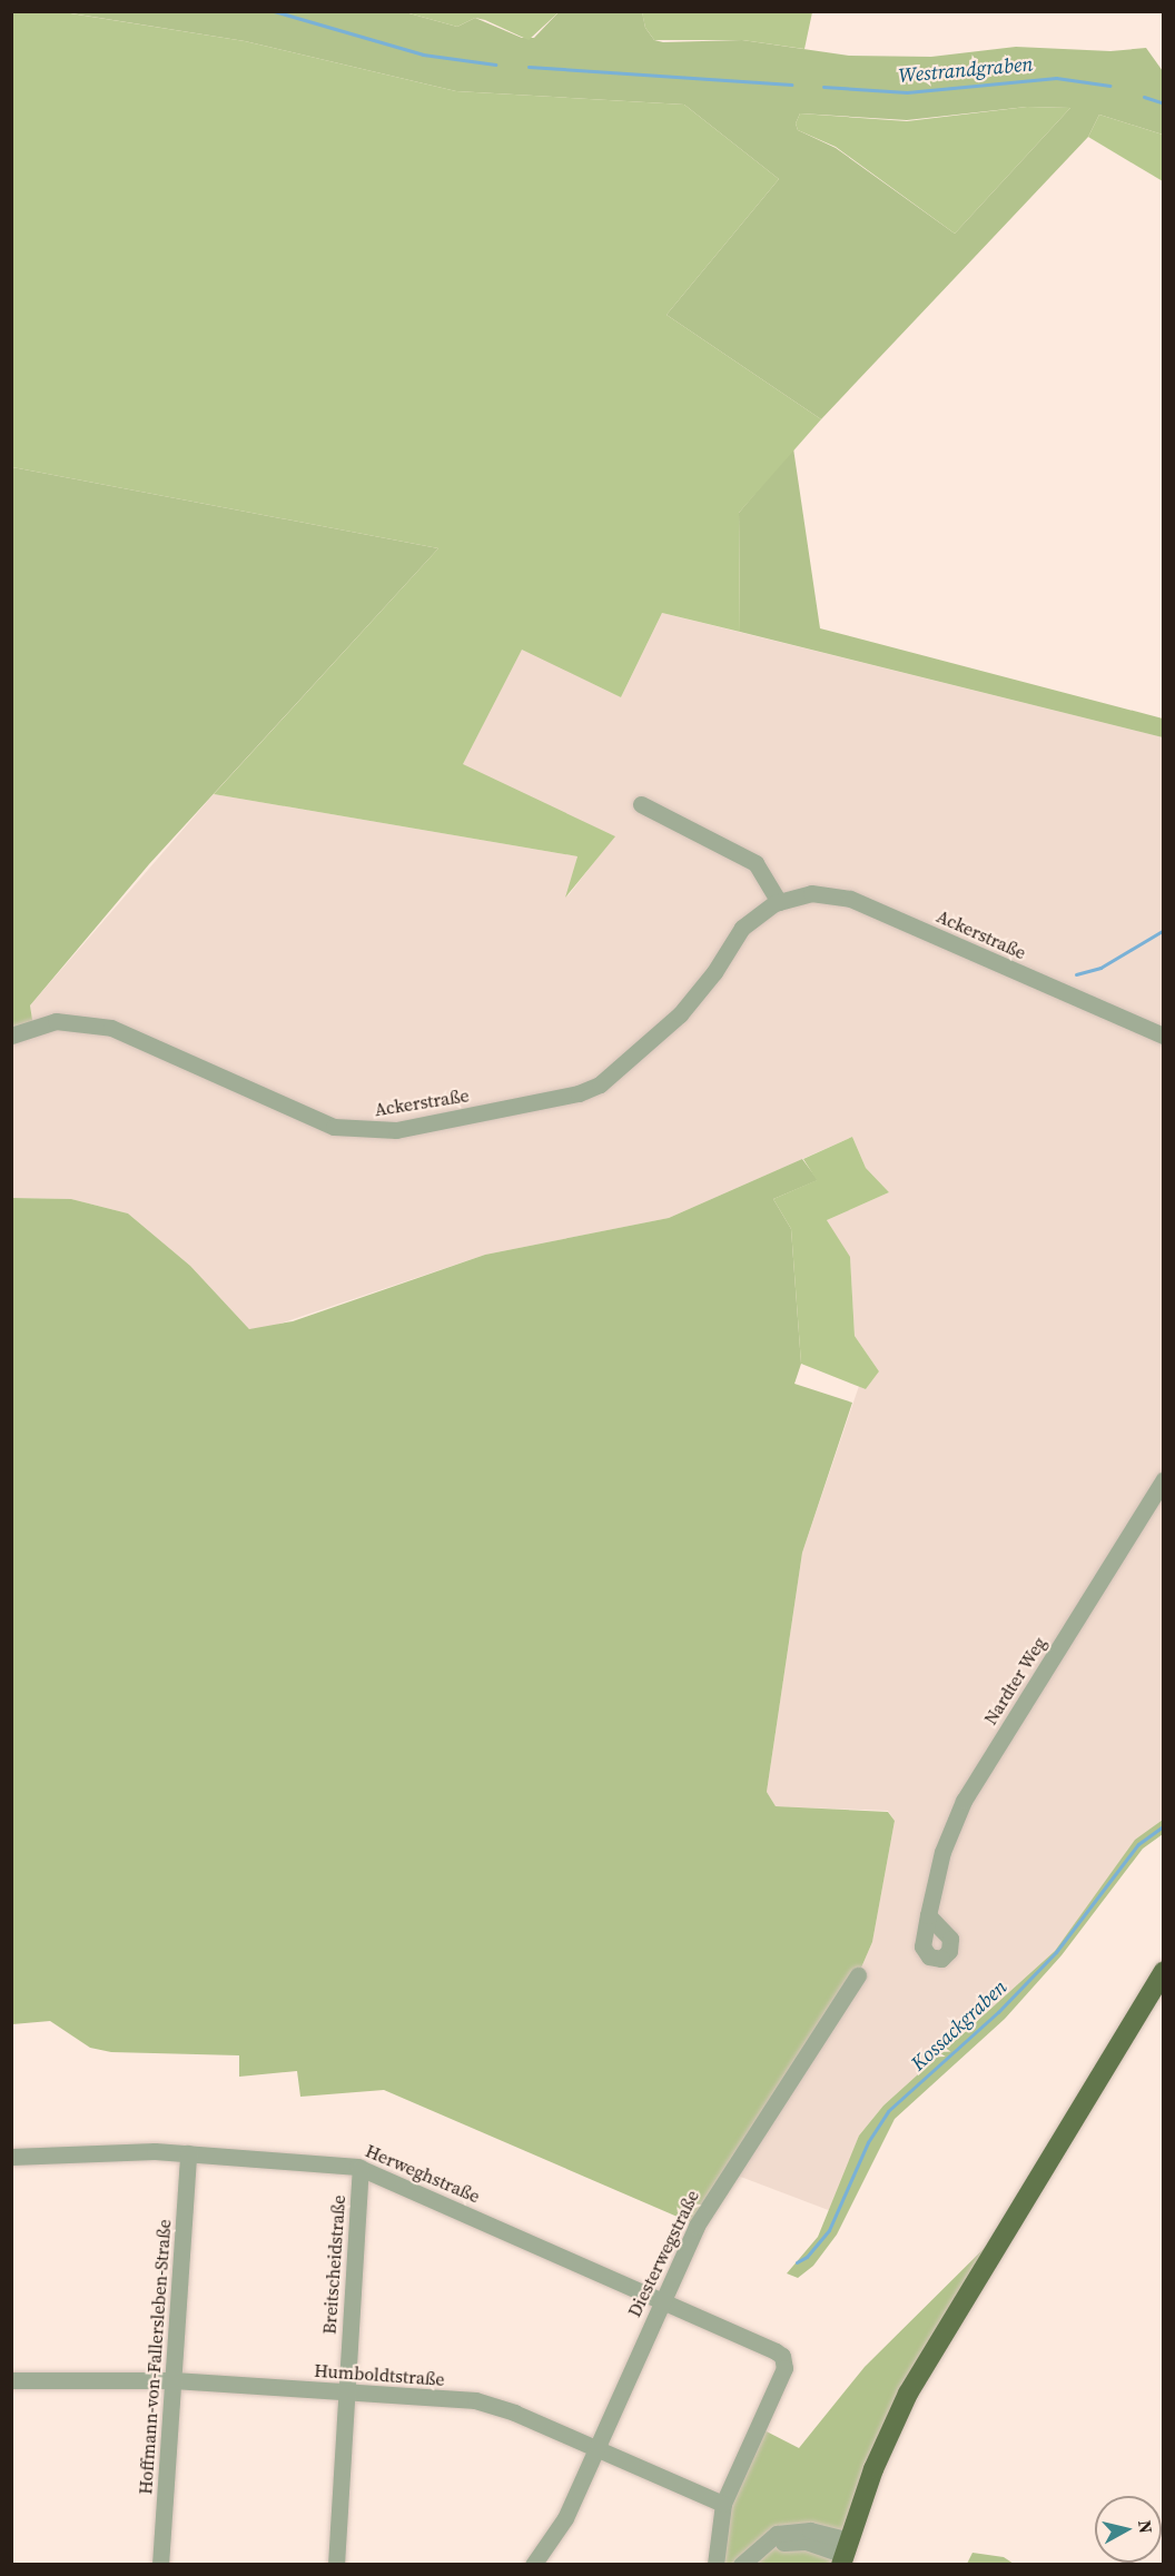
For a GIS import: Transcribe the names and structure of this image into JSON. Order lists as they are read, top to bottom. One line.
{"streets":{"street":["Ackerstraße","Nardter Weg","Herweghstraße","Diesterwegstraße","Breitscheidstraße","Hoffmann-von-Fallersleben-Straße","Humboldtstraße"]},"crossings":[["Herweghstraße","Diesterwegstraße"],["Herweghstraße","Breitscheidstraße"],["Herweghstraße","Hoffmann-von-Fallersleben-Straße"],["Herweghstraße","Humboldtstraße"],["Diesterwegstraße","Humboldtstraße"],["Breitscheidstraße","Humboldtstraße"],["Hoffmann-von-Fallersleben-Straße","Humboldtstraße"]],"water":["Westrandgraben","Kossackgraben"],"north":"right"}
